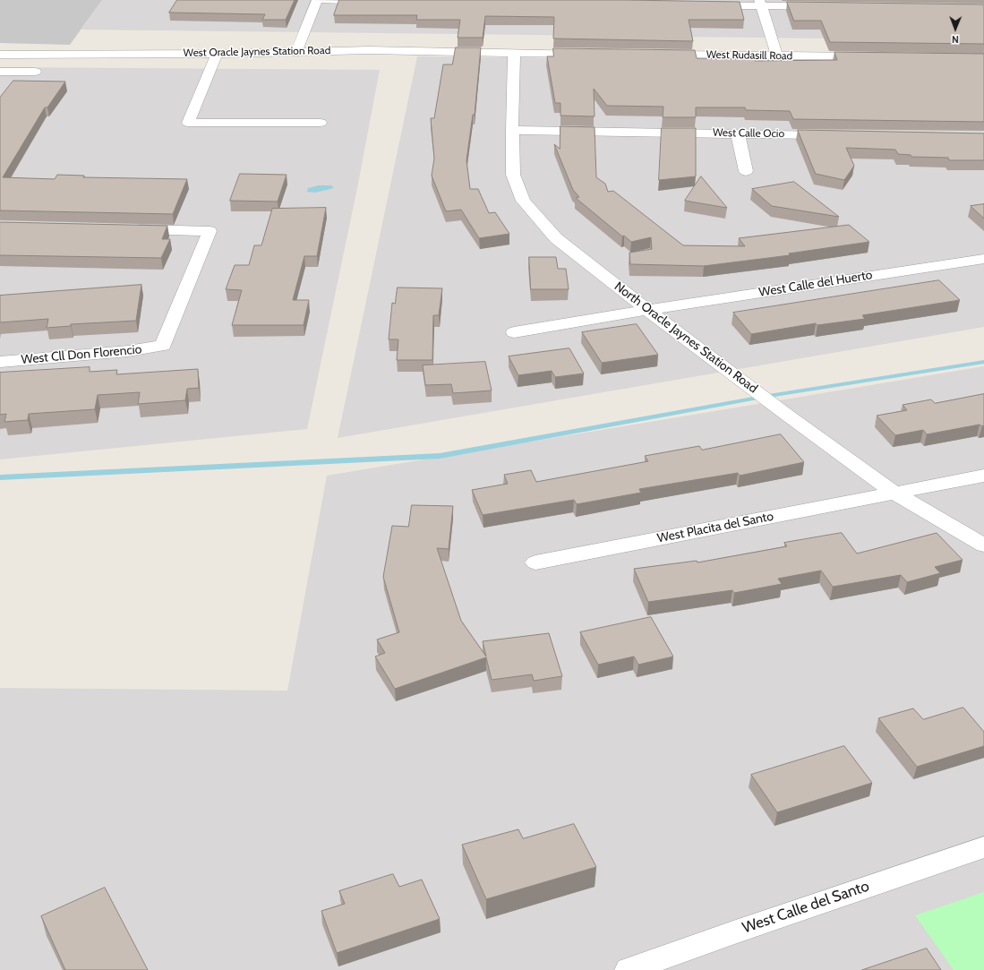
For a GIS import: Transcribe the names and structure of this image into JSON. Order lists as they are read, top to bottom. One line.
{"streets":{"street":["West Oracle Jaynes Station Road","West Rudasill Road","West Calle Ocio","West Calle del Huerto","North Oracle Jaynes Station Road","West Cll Don Florencio","West Placita del Santo","West Calle del Santo"]},"crossings":[["West Oracle Jaynes Station Road","North Oracle Jaynes Station Road"],["West Calle Ocio","North Oracle Jaynes Station Road"],["West Calle del Huerto","North Oracle Jaynes Station Road"],["North Oracle Jaynes Station Road","West Placita del Santo"]],"north":"bottom"}
